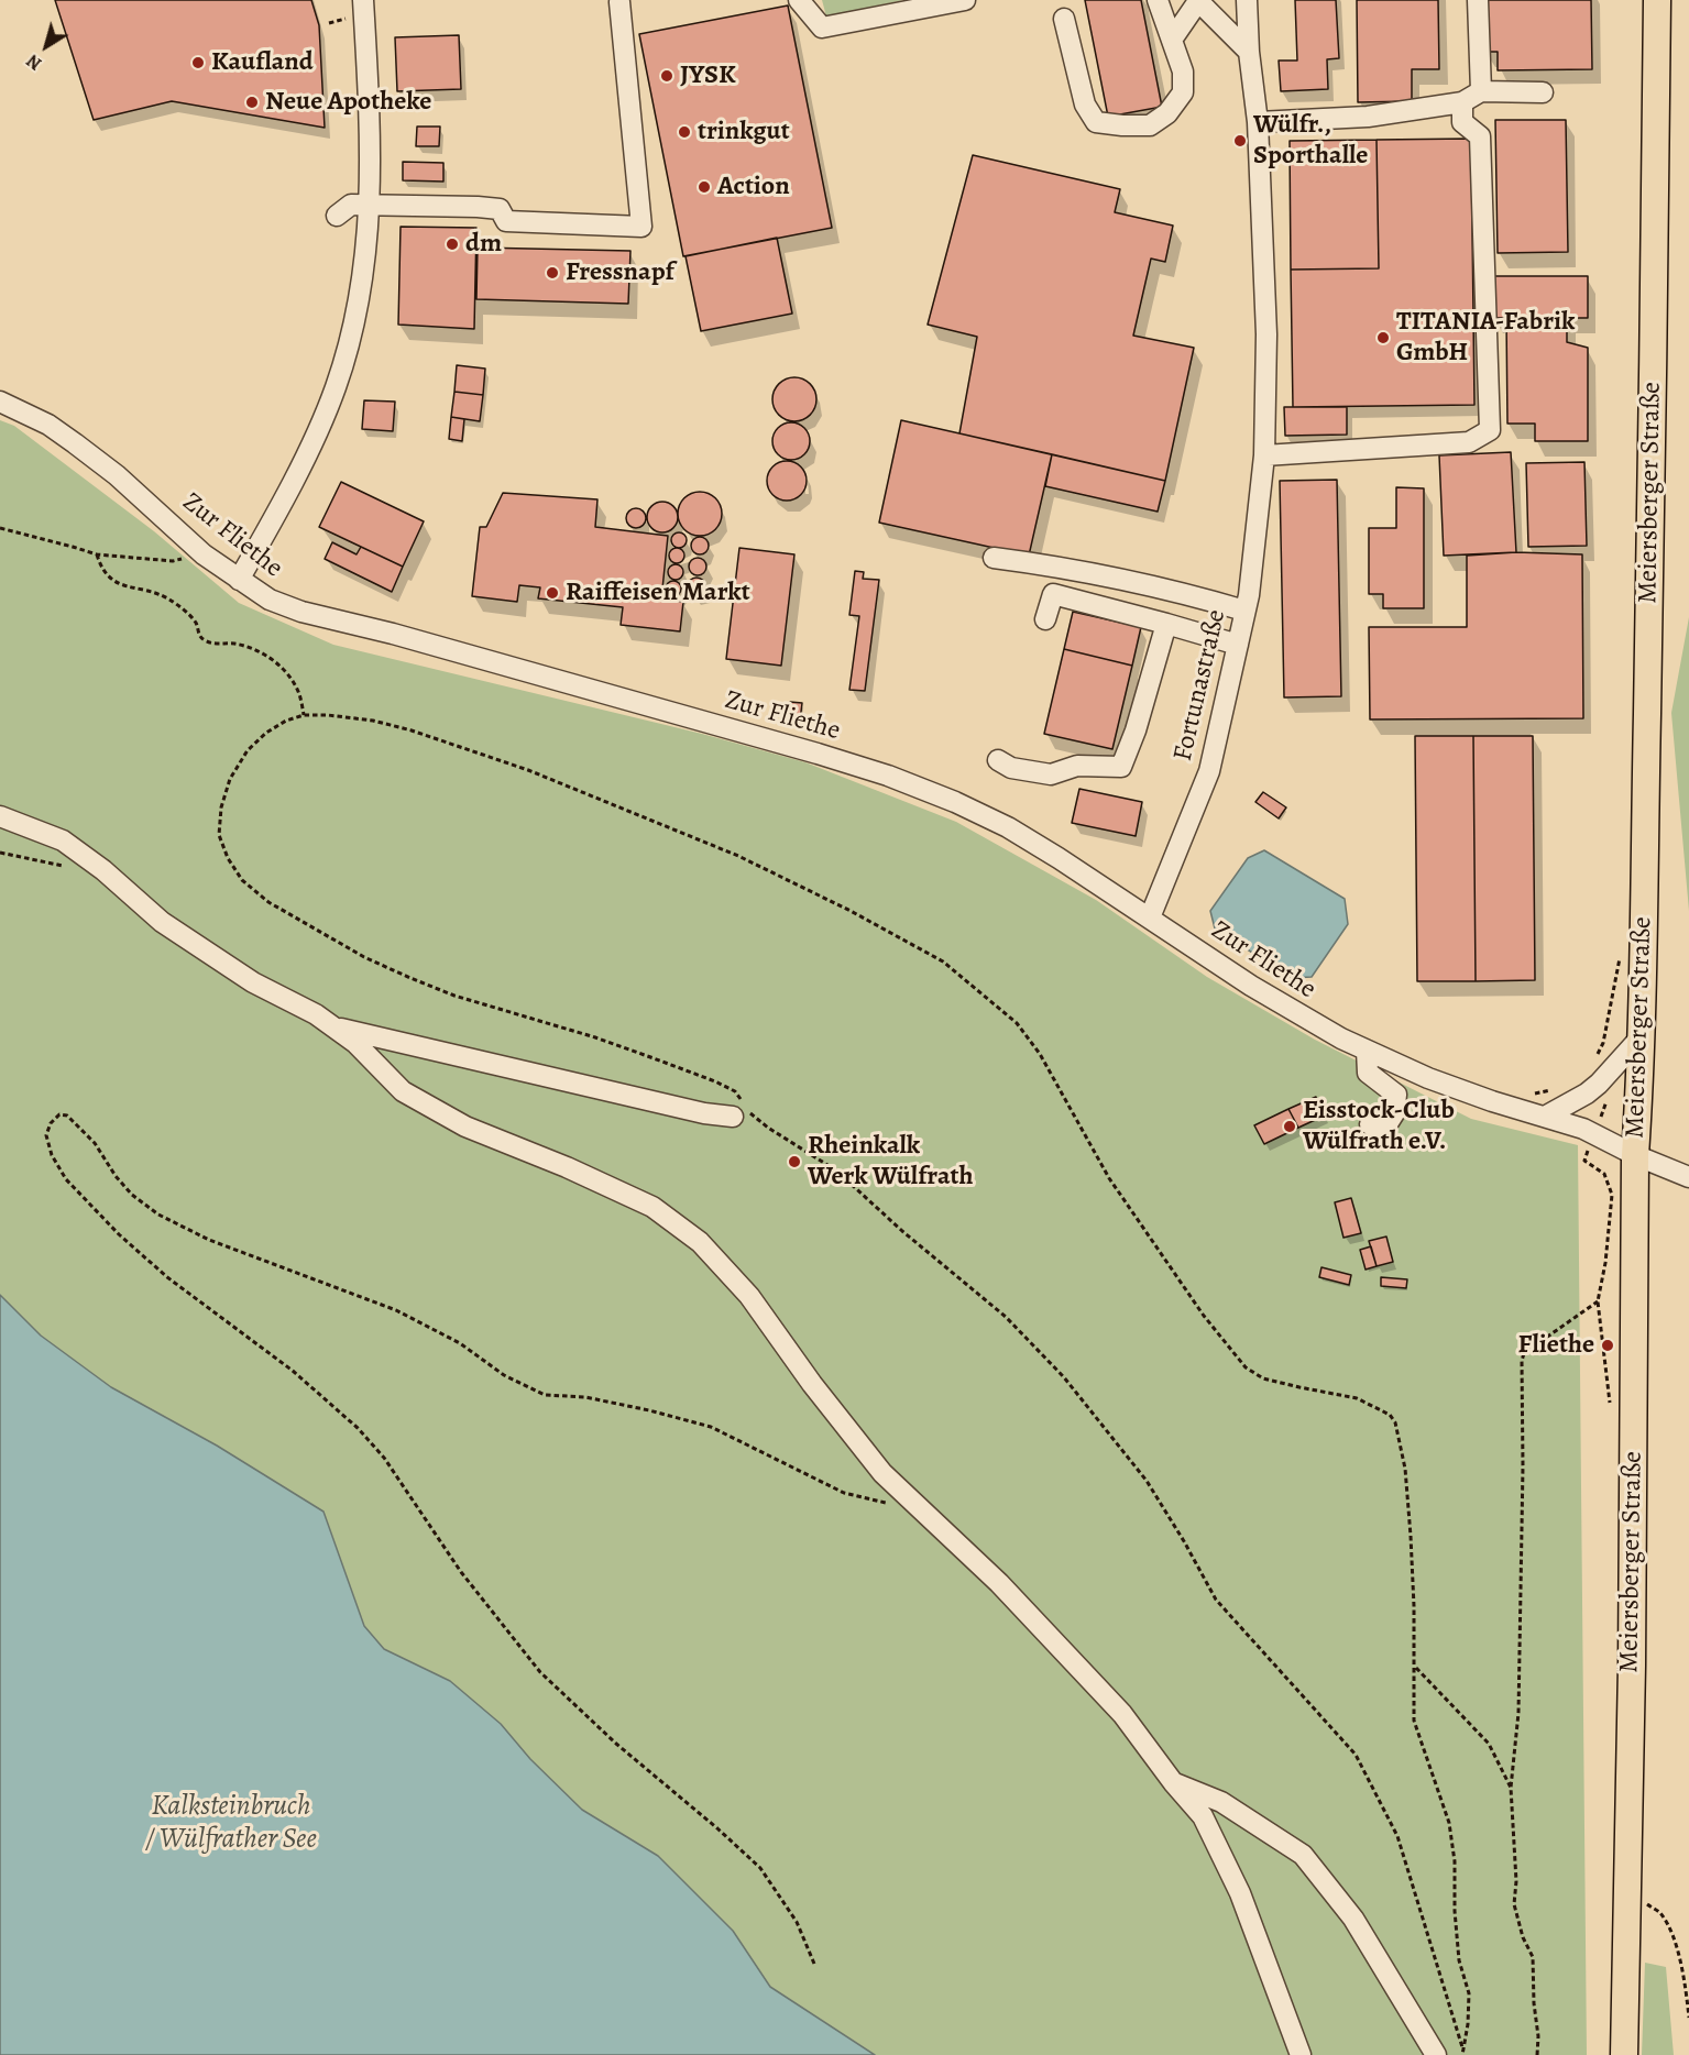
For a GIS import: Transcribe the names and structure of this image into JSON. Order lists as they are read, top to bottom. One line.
{"streets":{"main road":["Meiersberger Straße"],"street":["Zur Fliethe","Fortunastraße"]},"crossings":[["Meiersberger Straße","Zur Fliethe"],["Zur Fliethe","Fortunastraße"]],"water":["Kalksteinbruch / Wülfrather See"],"places":["Kaufland","JYSK","Neue Apotheke","trinkgut","Wülfr., Sporthalle","Action","dm","Fressnapf","TITANIA-Fabrik GmbH","Raiffeisen Markt","Eisstock-Club Wülfrath e.V.","Rheinkalk Werk Wülfrath","Fliethe"],"north":"bottom left"}
